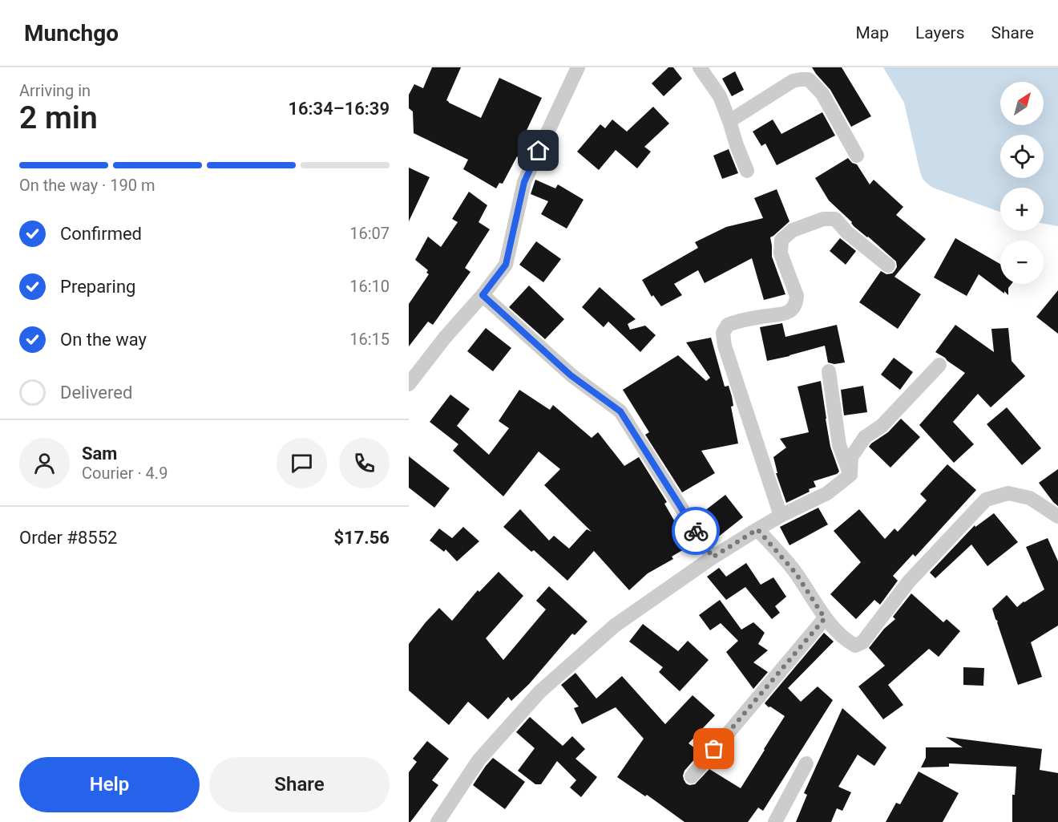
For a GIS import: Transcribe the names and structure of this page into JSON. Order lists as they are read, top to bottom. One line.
{"north":"top right","page":{"header":"Munchgo","nav":["Map","Layers","Share"],"heading":["2 min","Arriving in","16:34–16:39"],"panel":["Sam","Courier · 4.9","Order #8552","$17.56"],"map_buttons":["+","−"],"bar":"On the way · 190 m","list":[["Confirmed","16:07"],["Preparing","16:10"],["On the way","16:15"],"Delivered"],"buttons":["Help","Share"]}}
